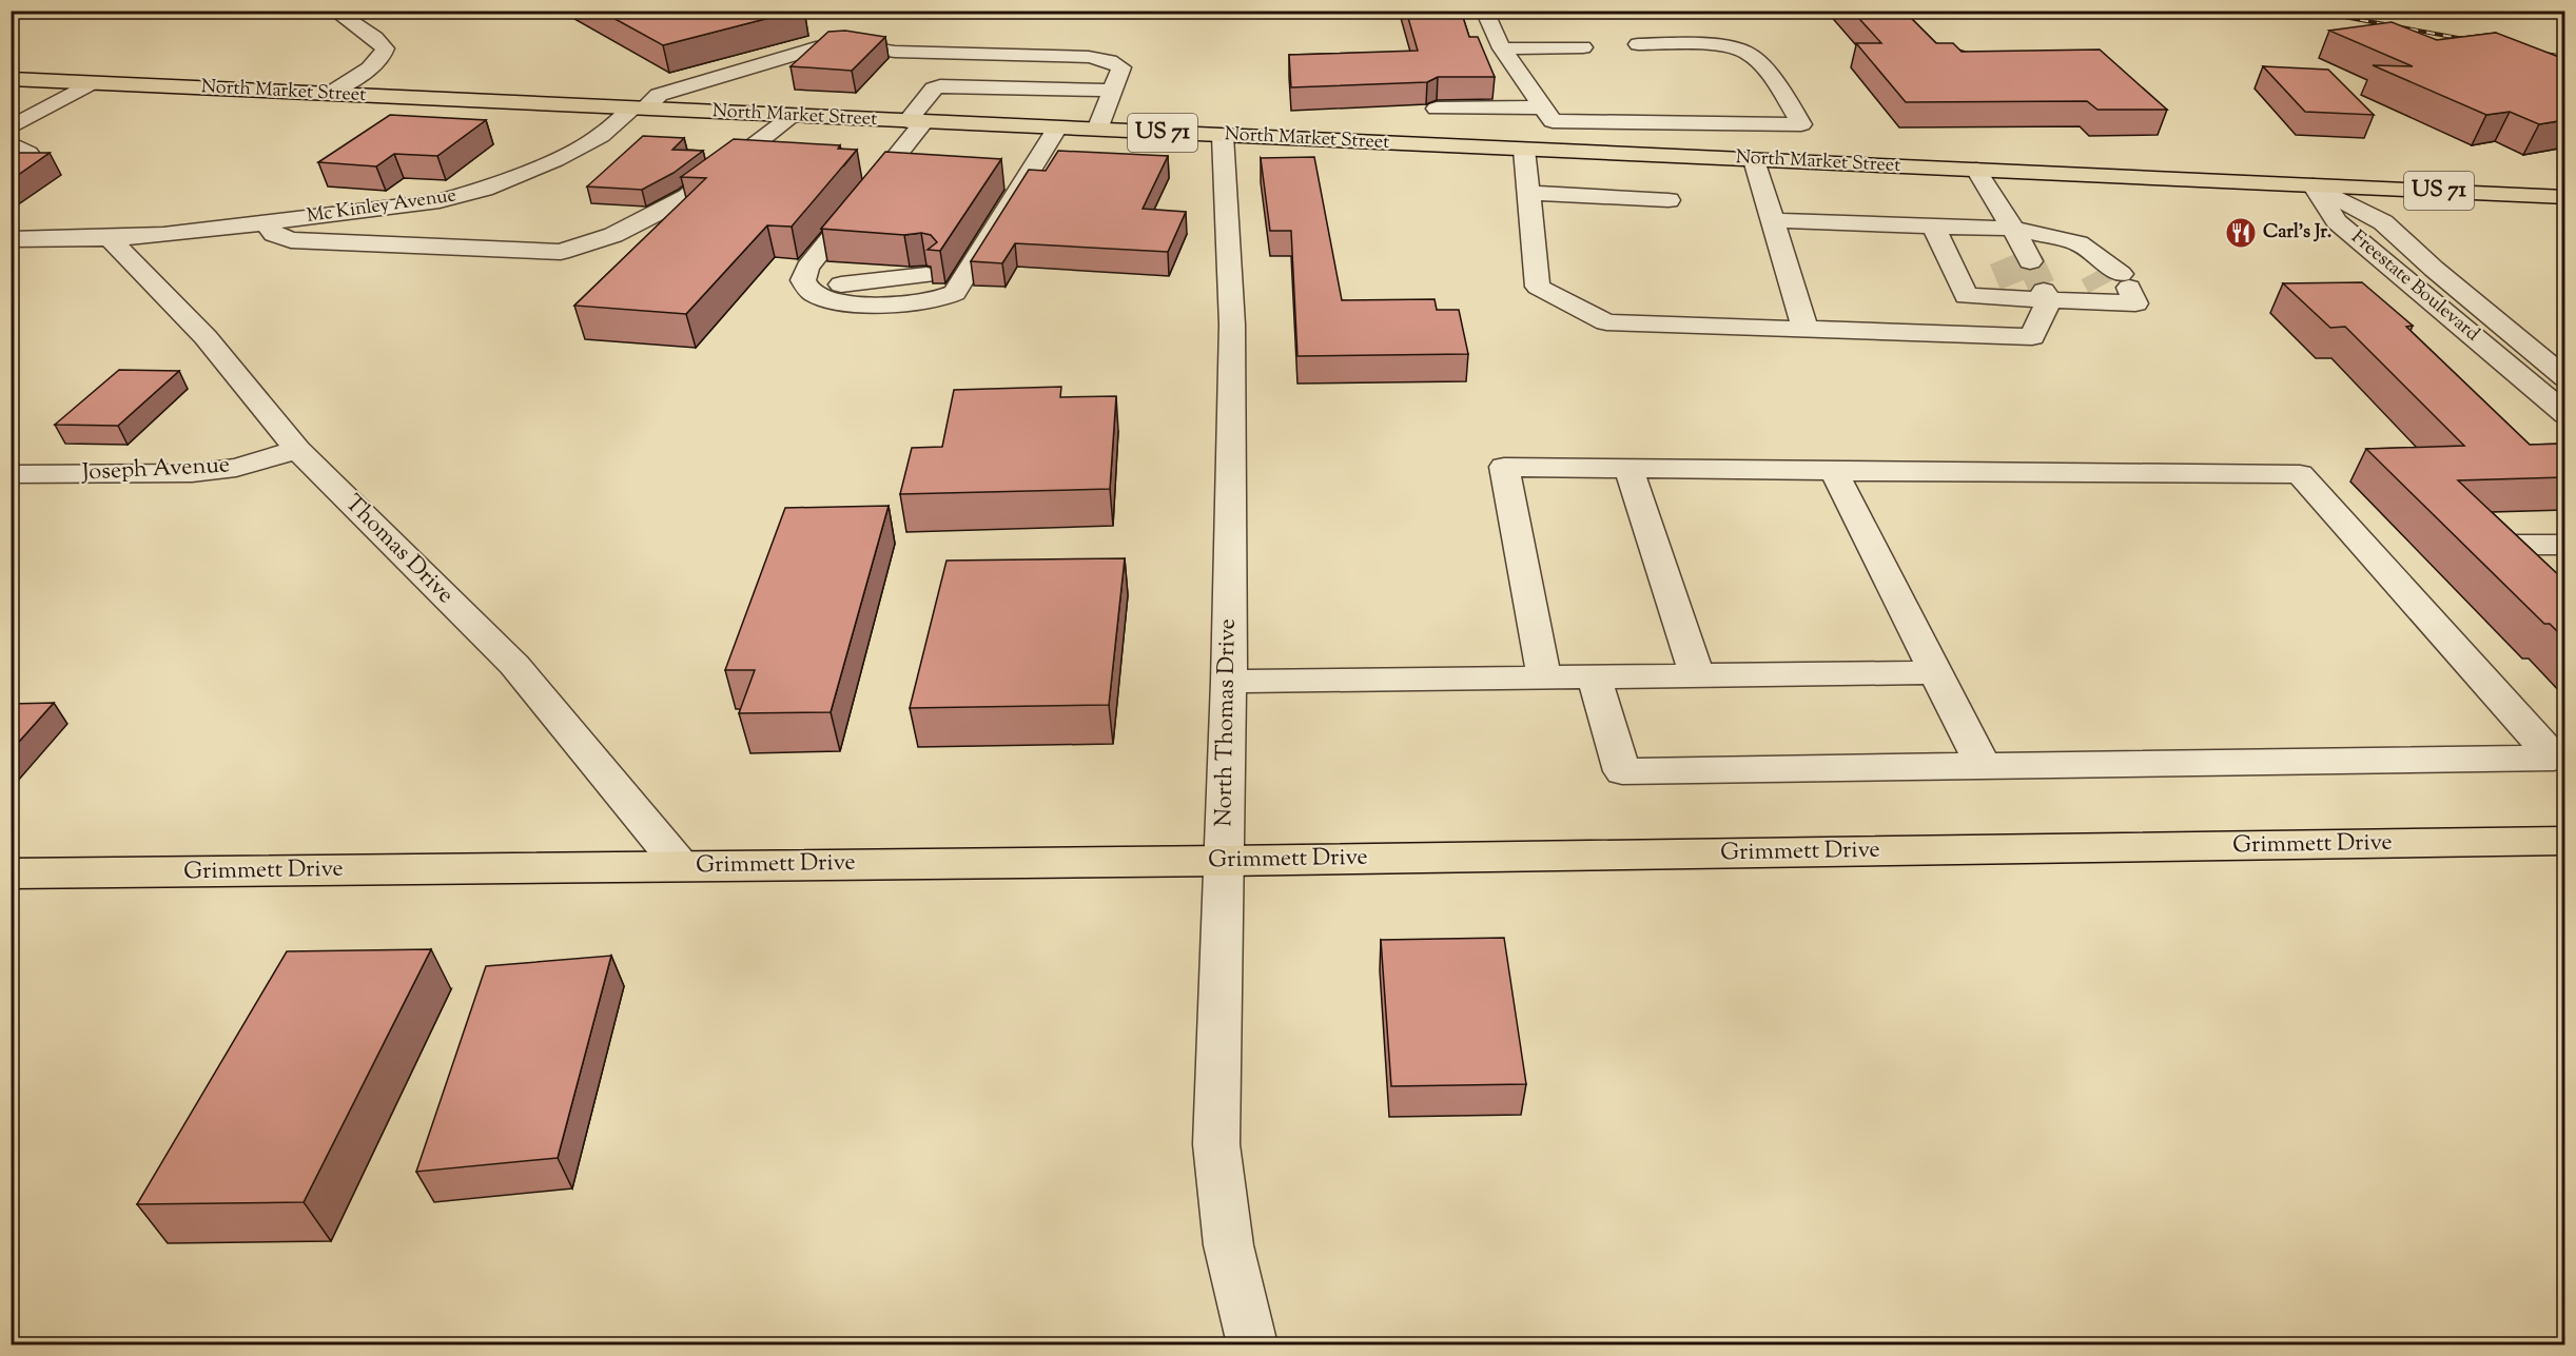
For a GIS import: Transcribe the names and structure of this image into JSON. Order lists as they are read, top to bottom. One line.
{"streets":{"main road":["North Market Street","US 71","Grimmett Drive"],"street":["Mc Kinley Avenue","Freestate Boulevard","Joseph Avenue","Thomas Drive","North Thomas Drive"]},"crossings":[["North Market Street","Mc Kinley Avenue"],["North Market Street","Freestate Boulevard"],["North Market Street","North Thomas Drive"],["Mc Kinley Avenue","Thomas Drive"],["Joseph Avenue","Thomas Drive"],["Thomas Drive","Grimmett Drive"],["North Thomas Drive","Grimmett Drive"]],"places":{"restaurant":["Carl's Jr."]}}
